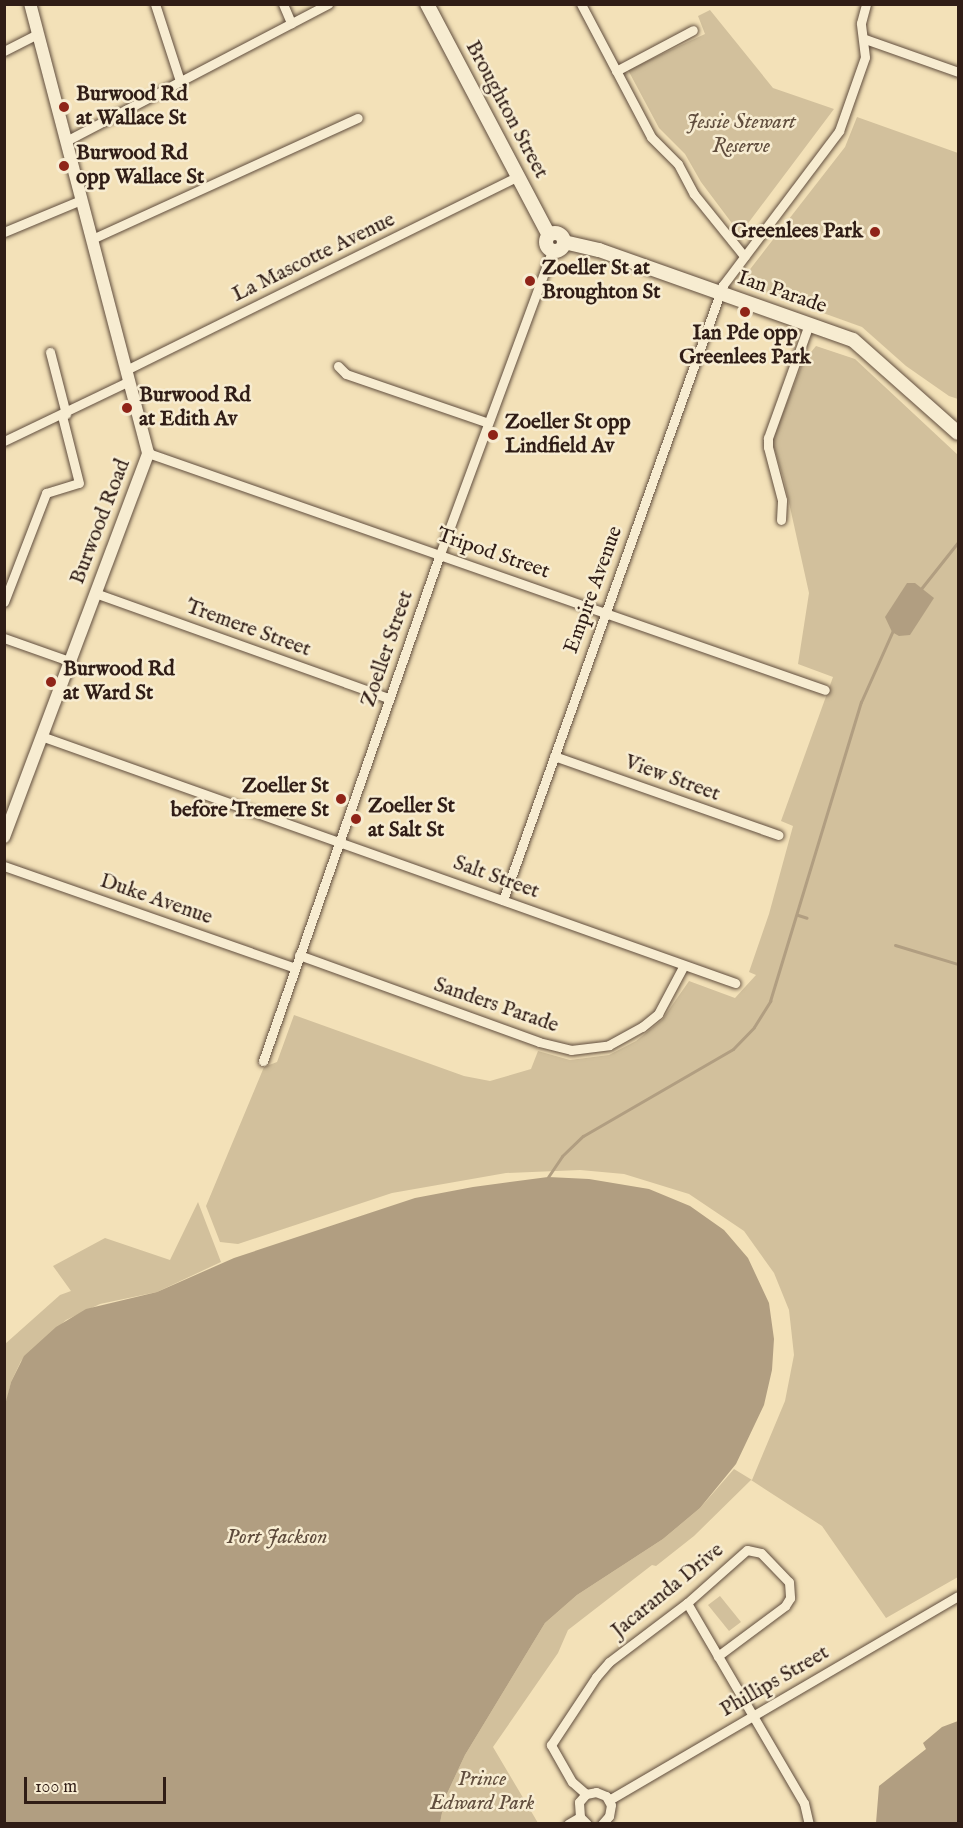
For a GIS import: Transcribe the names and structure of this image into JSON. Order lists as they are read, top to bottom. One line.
{"streets":{"main road":["Broughton Street","Ian Parade"],"street":["La Mascotte Avenue","Burwood Road","Tripod Street","Empire Avenue","Tremere Street","Zoeller Street","View Street","Salt Street","Duke Avenue","Sanders Parade","Jacaranda Drive","Phillips Street"]},"crossings":[["Broughton Street","La Mascotte Avenue"],["Broughton Street","Ian Parade"],["Broughton Street","Zoeller Street"],["La Mascotte Avenue","Burwood Road"],["Ian Parade","Empire Avenue"],["Ian Parade","Zoeller Street"],["Burwood Road","Tripod Street"],["Burwood Road","Tremere Street"],["Burwood Road","Salt Street"],["Tripod Street","Empire Avenue"],["Tripod Street","Zoeller Street"],["Empire Avenue","View Street"],["Empire Avenue","Salt Street"],["Tremere Street","Zoeller Street"],["Zoeller Street","Salt Street"],["Zoeller Street","Duke Avenue"],["Zoeller Street","Sanders Parade"],["Salt Street","Sanders Parade"]],"water":["Port Jackson"],"parks":["Jessie Stewart Reserve","Prince Edward Park"],"places":["Burwood Rd at Wallace St","Burwood Rd opp Wallace St","Greenlees Park","Zoeller St at Broughton St","Ian Pde opp Greenlees Park","Burwood Rd at Edith Av","Zoeller St opp Lindfield Av","Burwood Rd at Ward St","Zoeller St before Tremere St","Zoeller St at Salt St"],"scale_bar":"100 m"}
